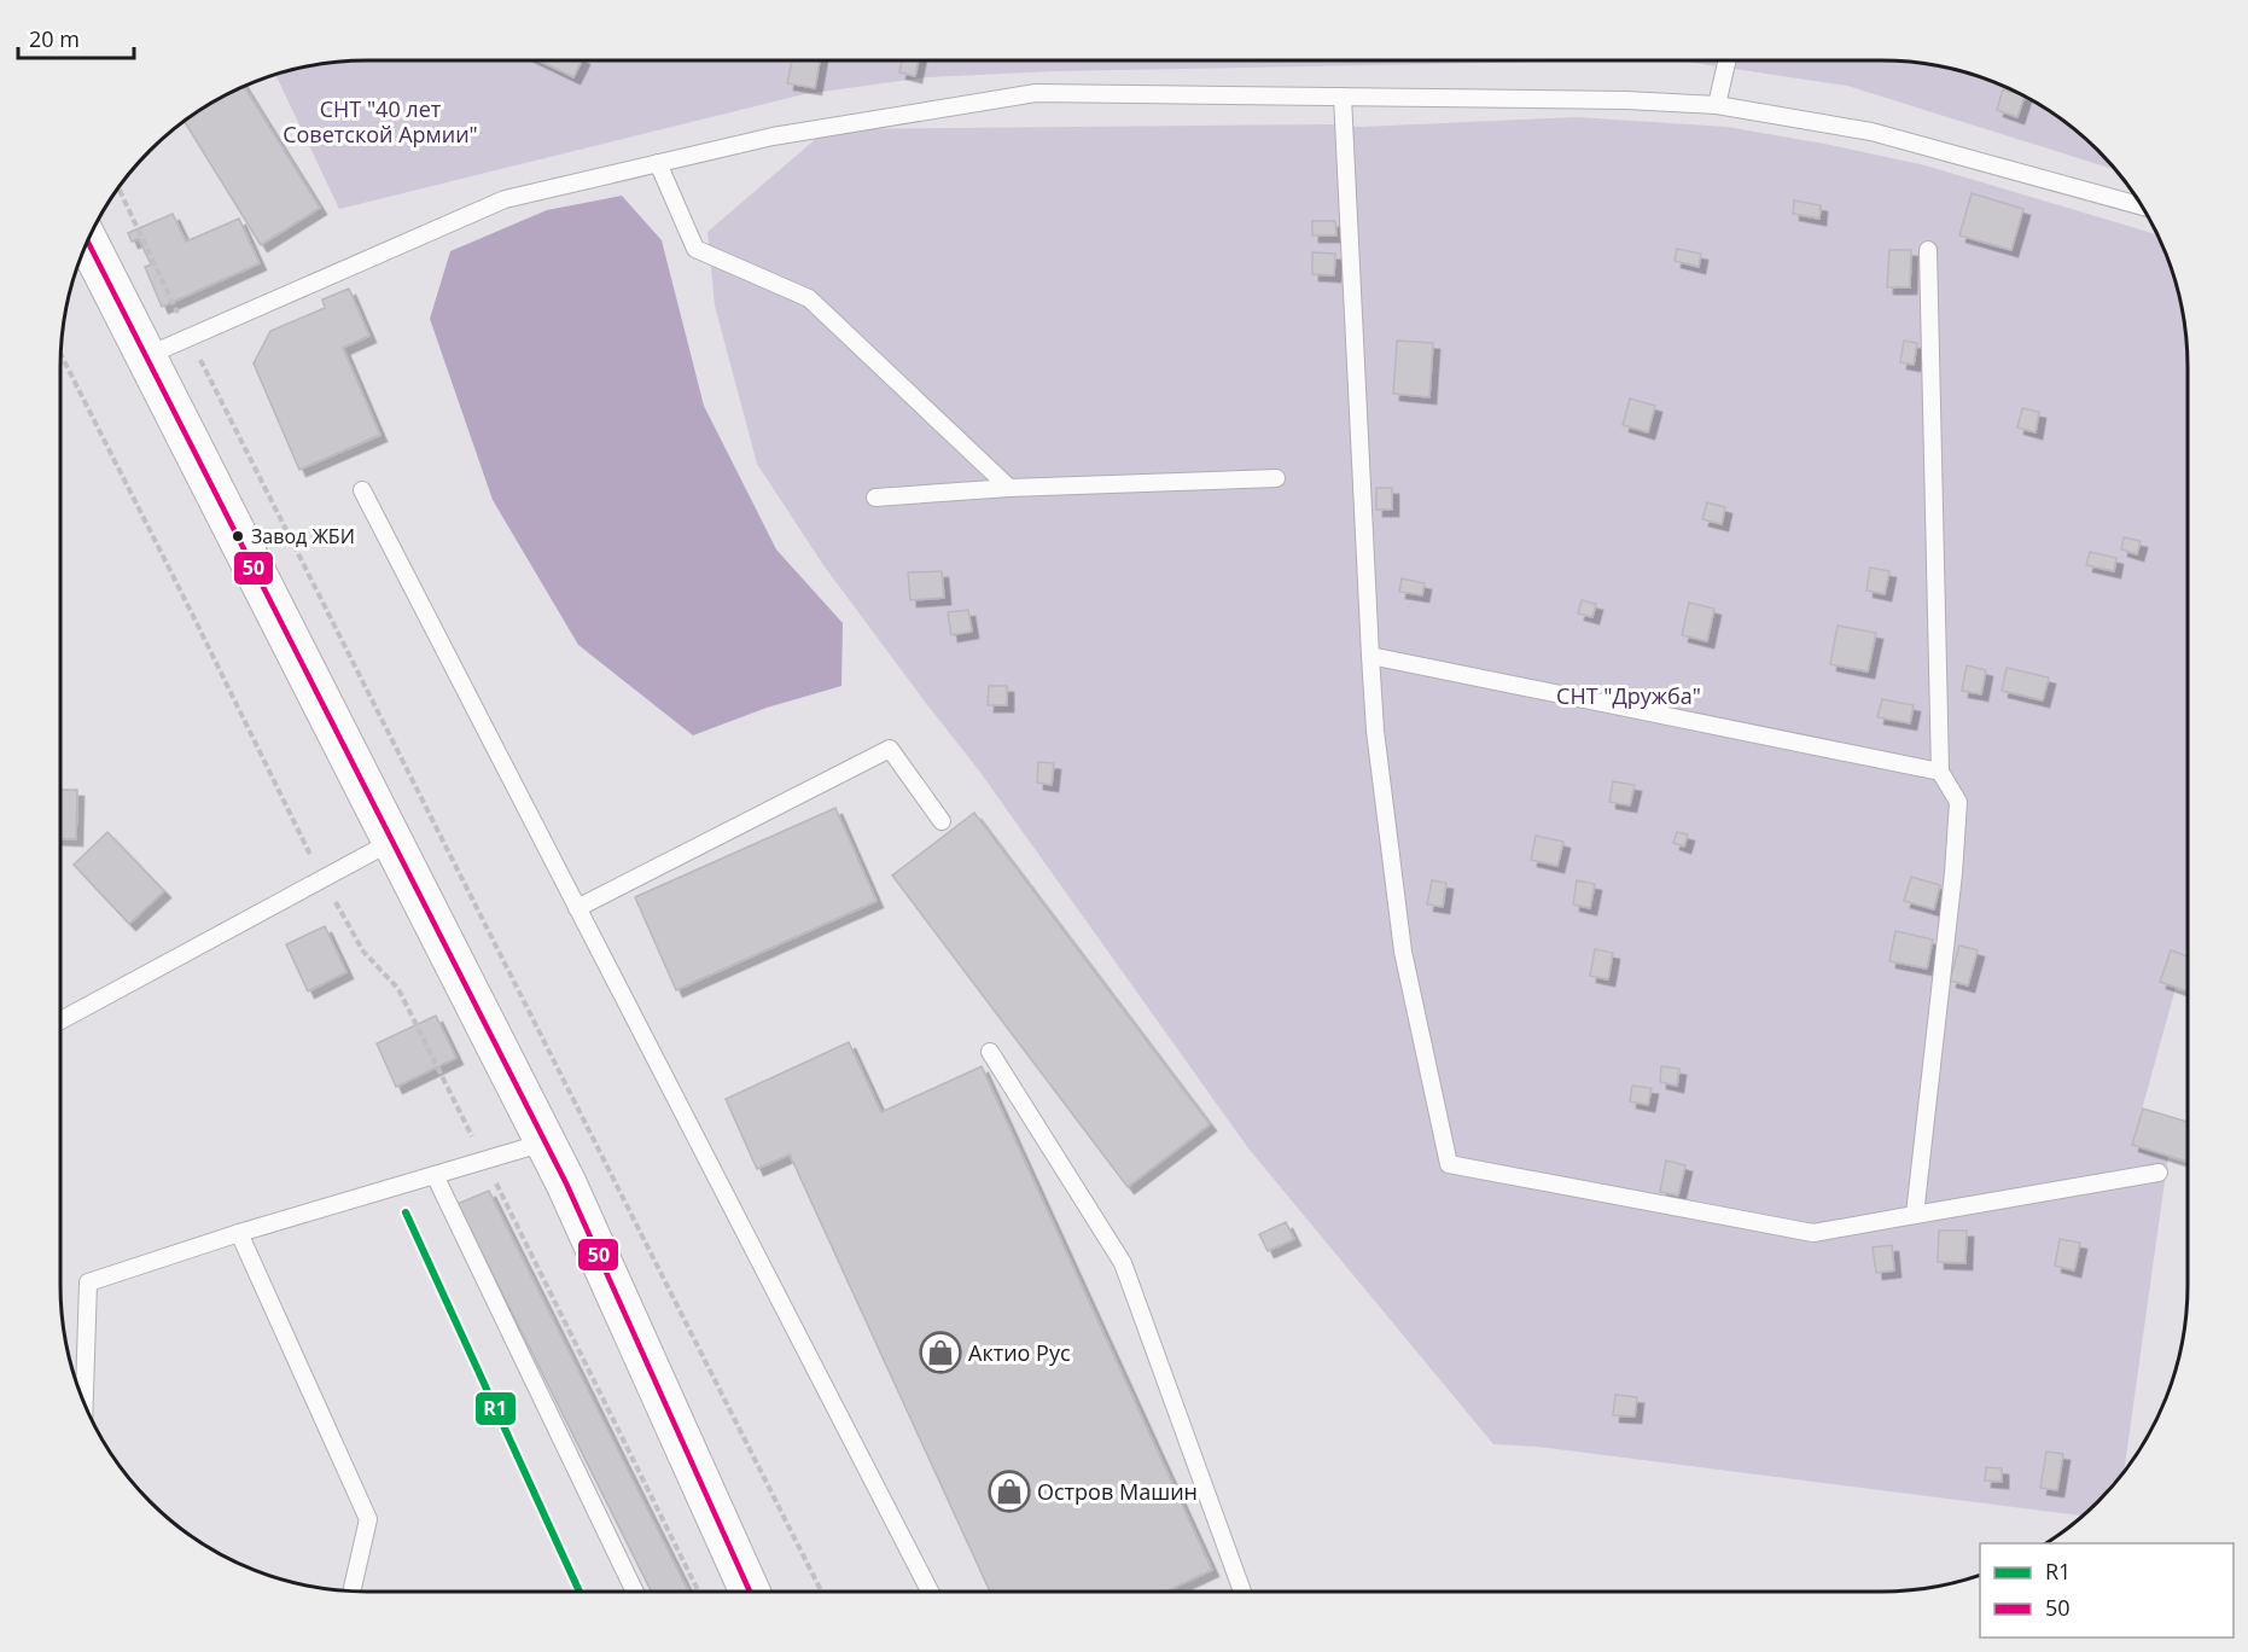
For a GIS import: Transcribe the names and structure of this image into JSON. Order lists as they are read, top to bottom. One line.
{"parks":["СНТ \"40 лет Советской Армии\"","СНТ \"Дружба\""],"places":{"other":["Завод ЖБИ"],"shop":["Актио Рус","Остров Машин"]},"lines":["transit line 50","transit line R1"],"legend":["R1","50"],"scale_bar":"20 m"}
